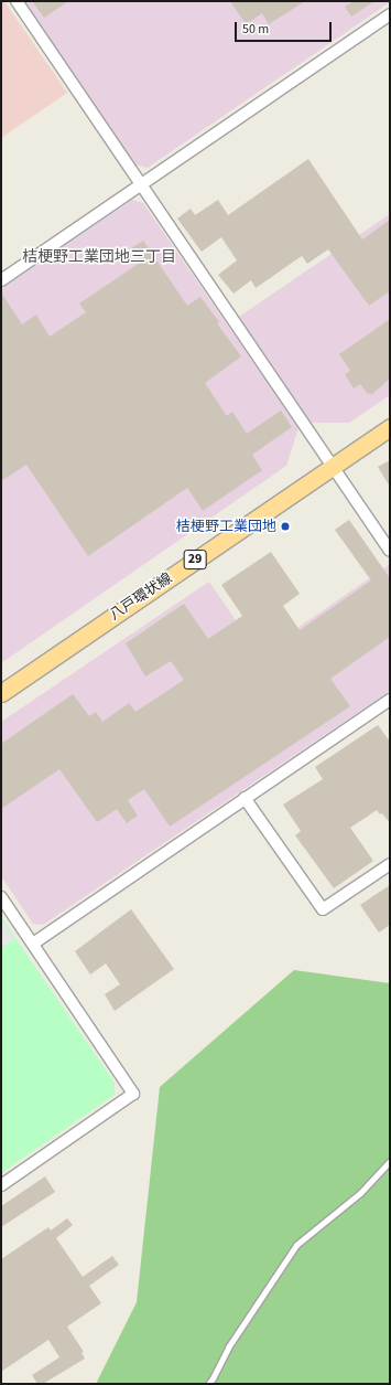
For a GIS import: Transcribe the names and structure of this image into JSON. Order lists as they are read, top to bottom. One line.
{"streets":{"main road":["29","八戸環状線"]},"districts":["桔梗野工業団地三丁目"],"places":["桔梗野工業団地"],"scale_bar":"50 m"}
